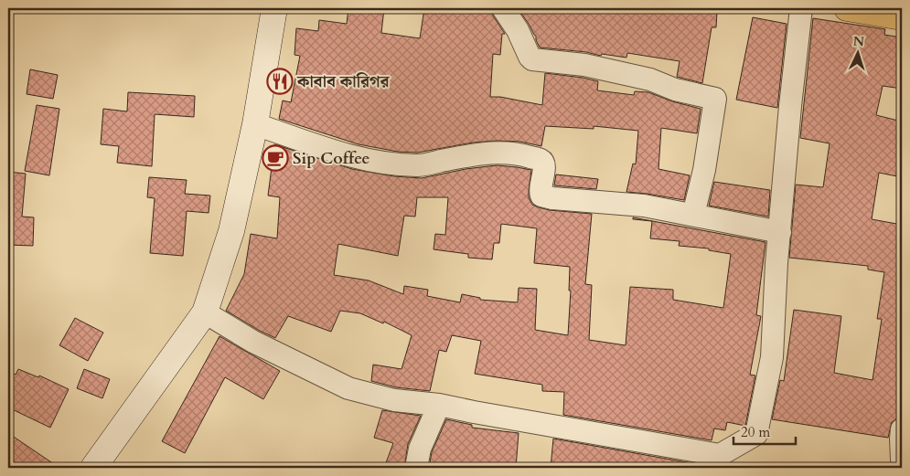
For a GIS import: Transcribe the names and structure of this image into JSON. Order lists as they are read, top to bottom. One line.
{"places":{"restaurant":["কাবাব কারিগর"],"cafe":["Sip Coffee"]},"scale_bar":"20 m","north":"top"}
